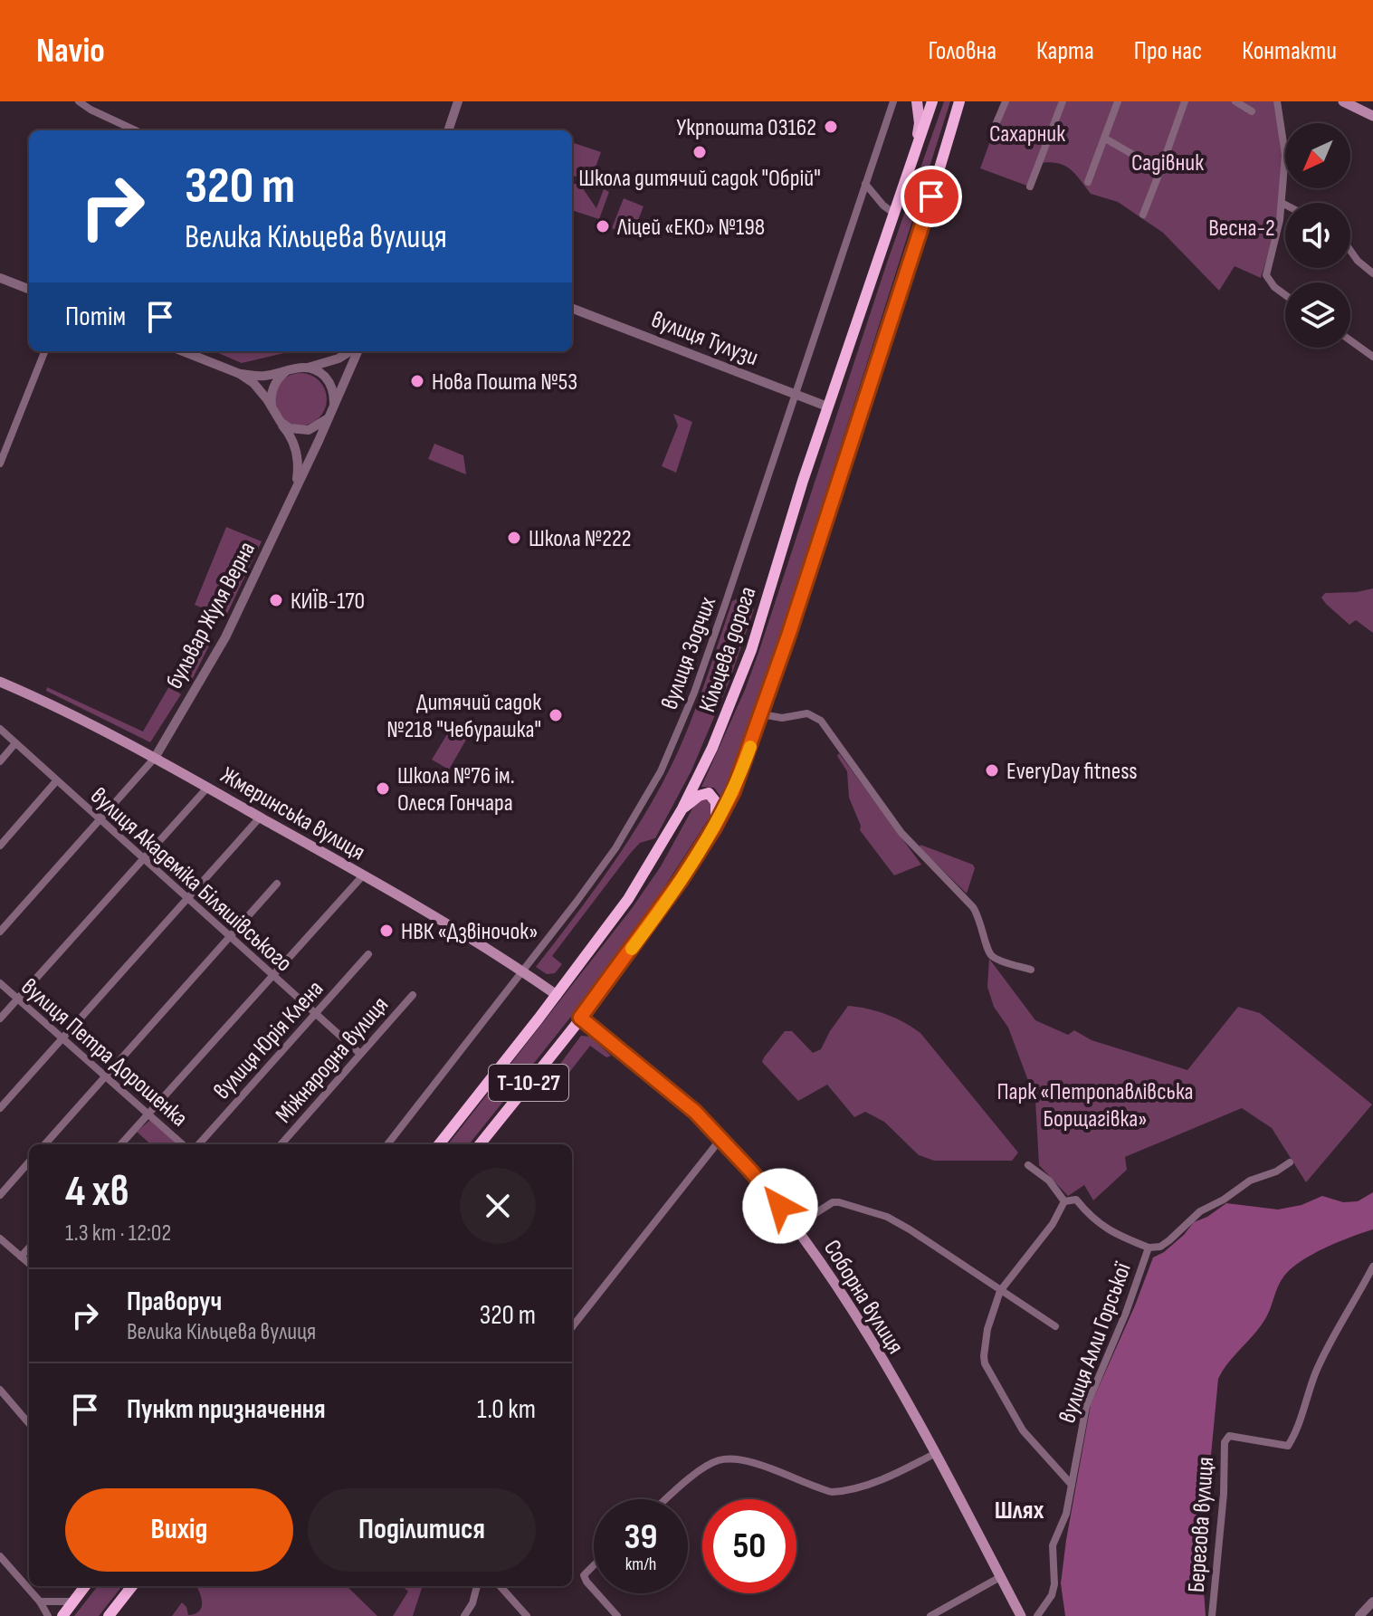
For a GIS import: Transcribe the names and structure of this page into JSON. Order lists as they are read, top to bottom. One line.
{"streets":{"highway":["Кільцева дорога","Т-10-27"],"main road":["Жмеринська вулиця","Соборна вулиця"],"street":["вулиця Тулузи","бульвар Жуля Верна","вулиця Зодчих","вулиця Академіка Біляшівського","вулиця Юрія Клена","вулиця Петра Дорошенка","Міжнародна вулиця","вулиця Алли Горської","Берегова вулиця"]},"crossings":[["вулиця Тулузи","Кільцева дорога"],["вулиця Тулузи","вулиця Зодчих"],["бульвар Жуля Верна","Жмеринська вулиця"],["Кільцева дорога","Жмеринська вулиця"],["вулиця Зодчих","Жмеринська вулиця"],["вулиця Академіка Біляшівського","вулиця Юрія Клена"],["вулиця Академіка Біляшівського","Міжнародна вулиця"],["Т-10-27","Соборна вулиця"]],"districts":["Шлях"],"parks":["Сахарник","Садівник","Весна-2","Парк «Петропавлівська Борщагівка»"],"places":["Укрпошта 03162","Школа дитячий садок \"Обрій\"","Ліцей «ЕКО» №198","Нова Пошта №53","Школа №222","КИЇВ-170","Дитячий садок №218 \"Чебурашка\"","EveryDay fitness","Школа №76 ім. Олеся Гончара","НВК «Дзвіночок»"],"north":"bottom left","page":{"header":"Navio","nav":["Головна","Карта","Про нас","Контакти"],"turn":["320 m","Велика Кільцева вулиця"],"then":"Потім","heading":["4 хв","1.3 km · 12:02"],"list":[{"name":"Праворуч","note":"Велика Кільцева вулиця","value":"320 m"},{"name":"Пункт призначення","value":"1.0 km"}],"buttons":["Вихід","Поділитися"],"speed":"39 km/h","limit":"50"}}
